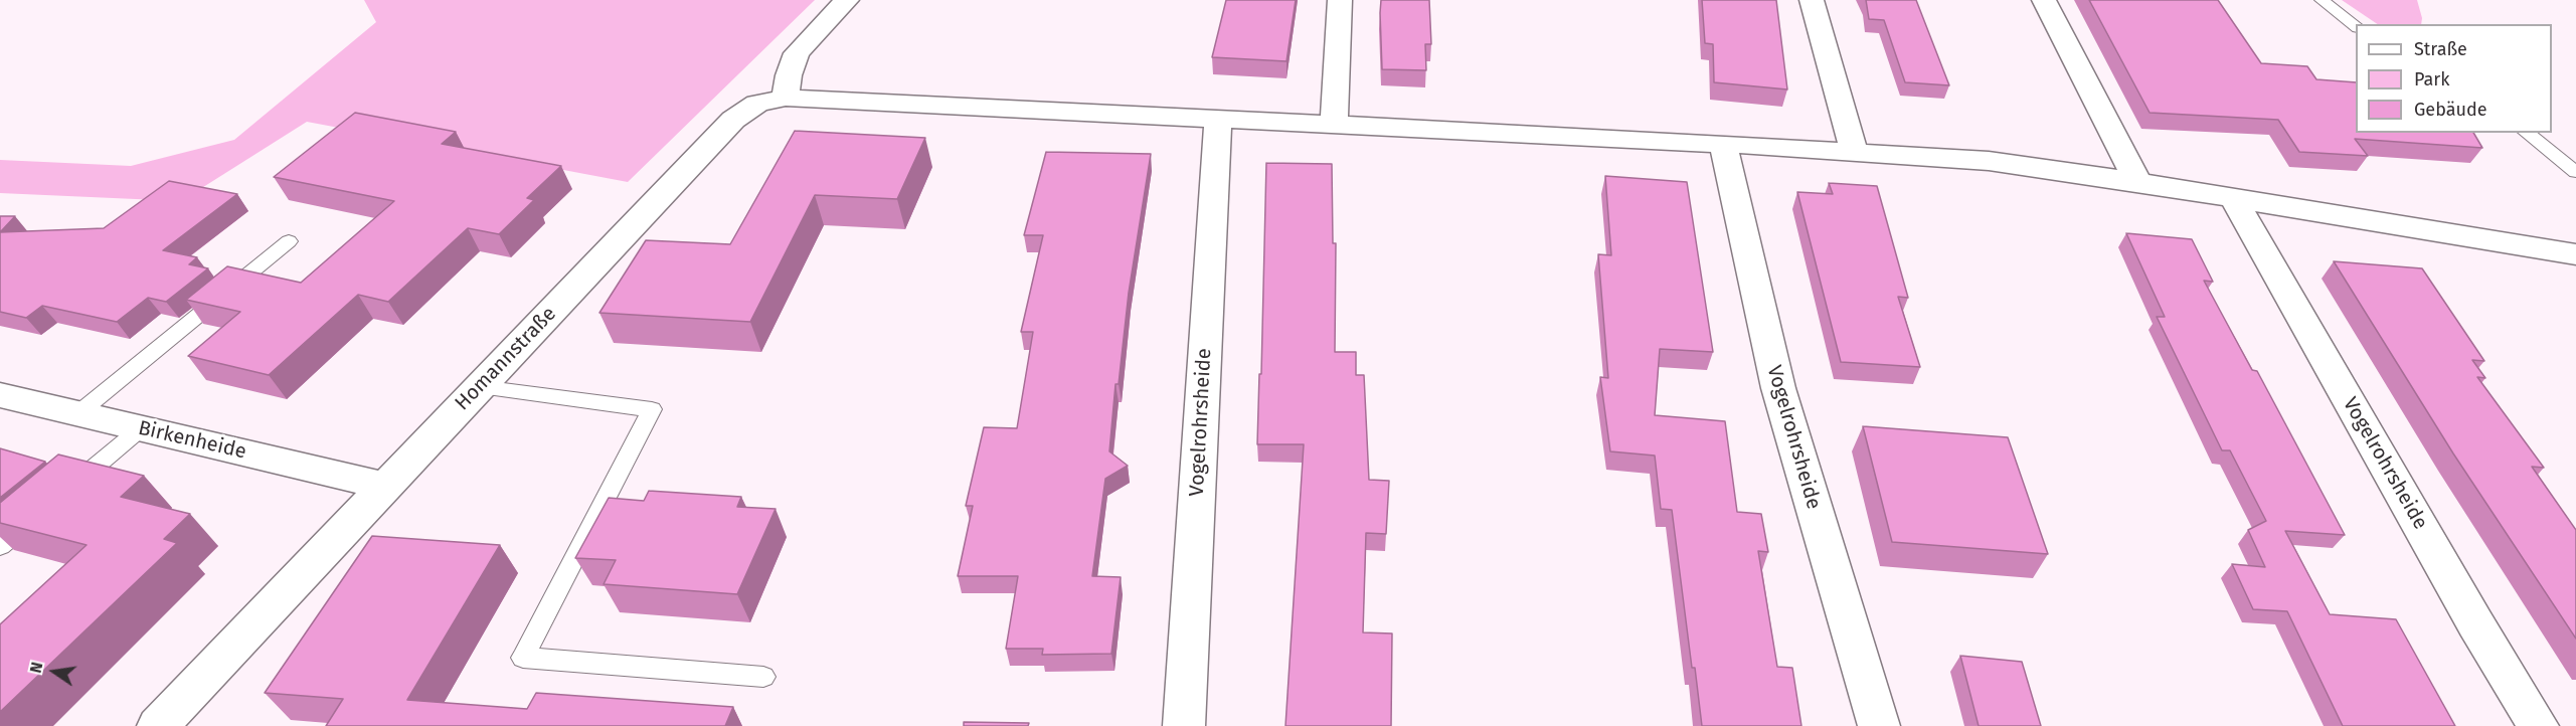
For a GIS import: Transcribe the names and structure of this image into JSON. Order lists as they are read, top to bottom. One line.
{"streets":{"street":["Homannstraße","Vogelrohrsheide","Birkenheide"]},"crossings":[["Homannstraße","Birkenheide"]],"legend":["Straße","Park","Gebäude"],"north":"left"}
